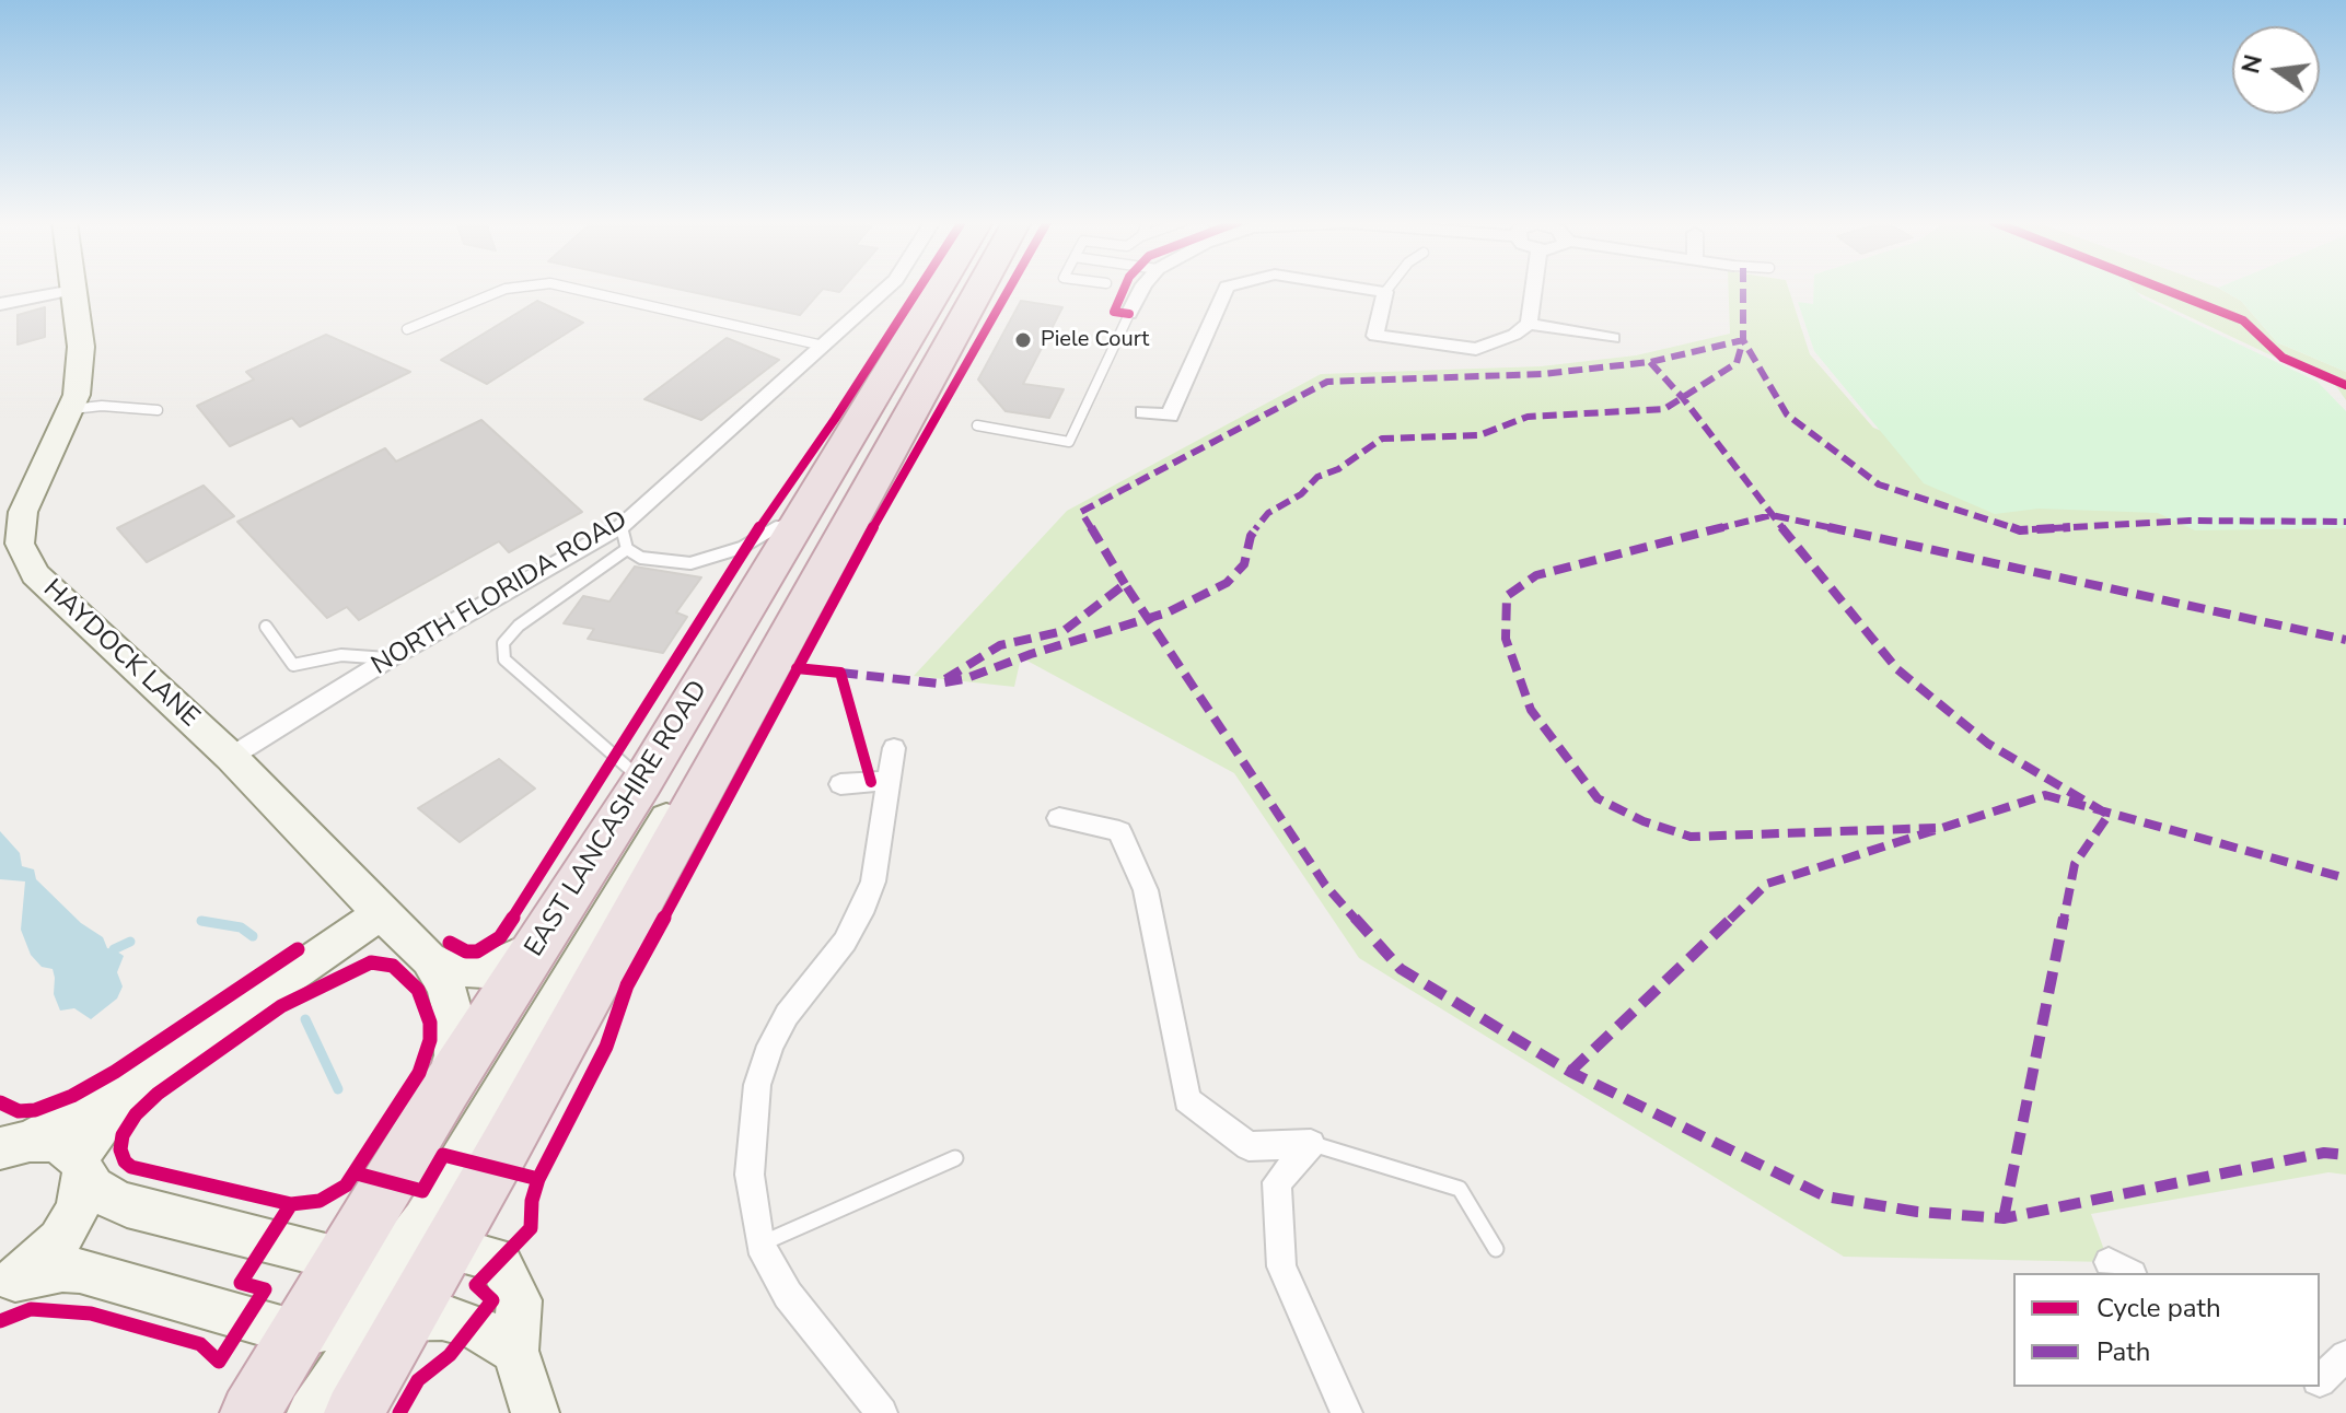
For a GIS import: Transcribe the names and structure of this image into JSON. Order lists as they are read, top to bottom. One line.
{"streets":{"highway":["EAST LANCASHIRE ROAD"],"street":["NORTH FLORIDA ROAD","HAYDOCK LANE"]},"crossings":[["NORTH FLORIDA ROAD","HAYDOCK LANE"],["HAYDOCK LANE","EAST LANCASHIRE ROAD"]],"places":["Piele Court"],"legend":["Cycle path","Path"],"north":"left"}
